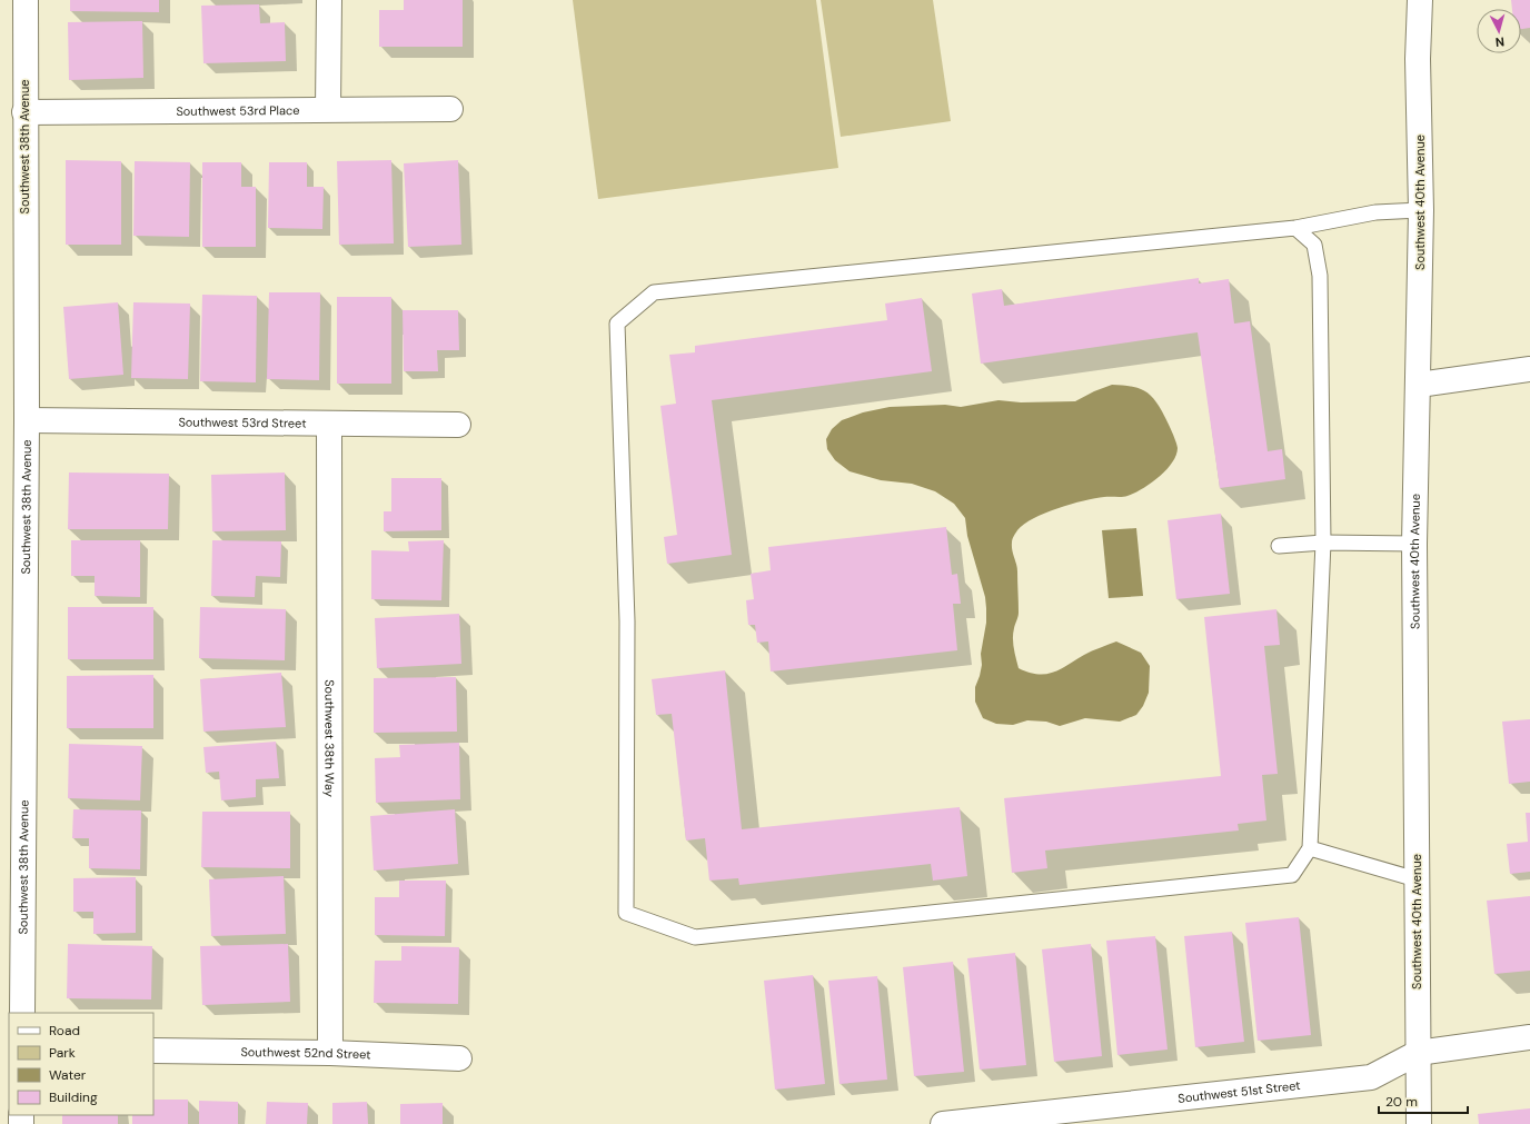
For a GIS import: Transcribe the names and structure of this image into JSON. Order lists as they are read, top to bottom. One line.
{"streets":{"street":["Southwest 53rd Place","Southwest 38th Avenue","Southwest 40th Avenue","Southwest 53rd Street","Southwest 38th Way","Southwest 52nd Street","Southwest 51st Street"]},"crossings":[["Southwest 53rd Place","Southwest 38th Avenue"],["Southwest 38th Avenue","Southwest 53rd Street"],["Southwest 40th Avenue","Southwest 51st Street"],["Southwest 53rd Street","Southwest 38th Way"],["Southwest 38th Way","Southwest 52nd Street"]],"legend":["Road","Park","Water","Building"],"scale_bar":"20 m","north":"bottom"}
